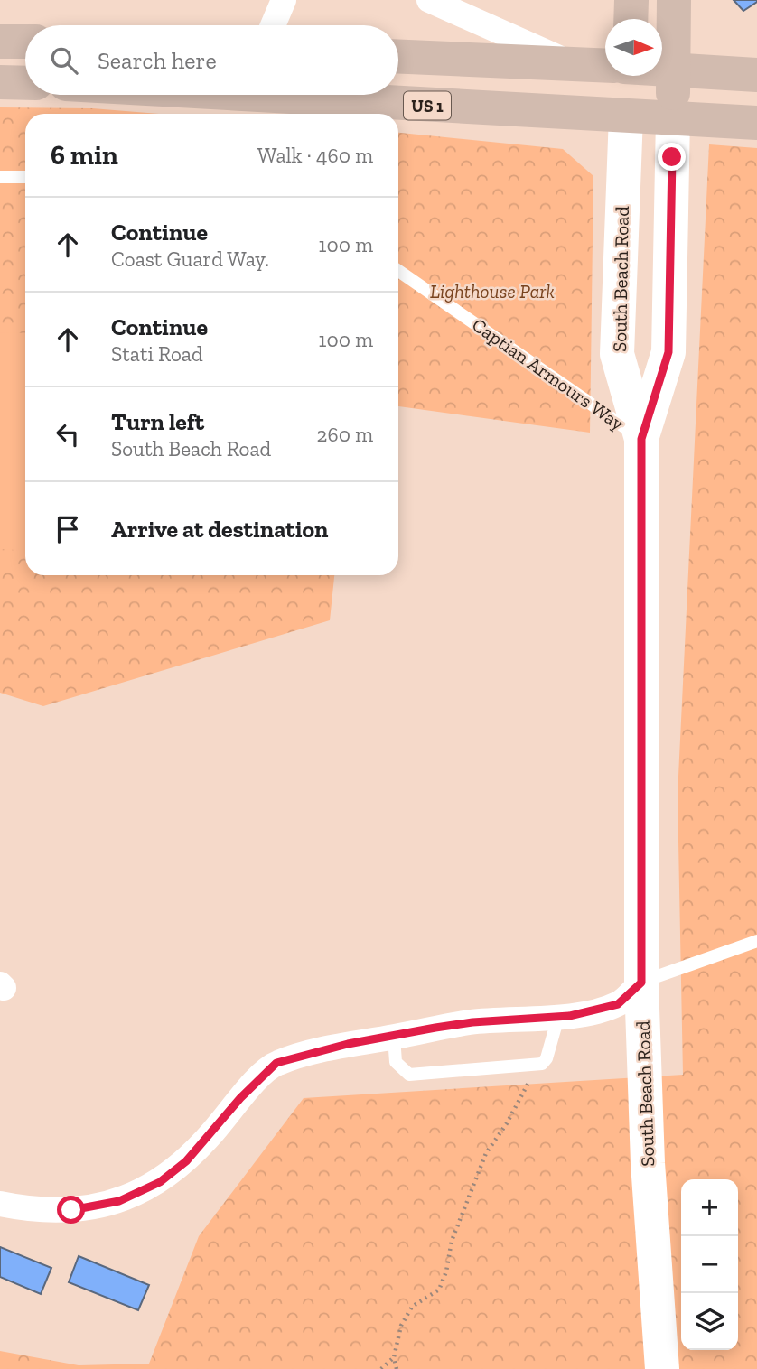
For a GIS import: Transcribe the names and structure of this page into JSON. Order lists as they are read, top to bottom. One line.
{"streets":{"main road":["US 1"],"street":["South Beach Road"],"lane":["Captian Armours Way"]},"crossings":[["US 1","South Beach Road"],["South Beach Road","Captian Armours Way"]],"parks":["Lighthouse Park"],"north":"right","page":{"search":"Search here","heading":["6 min","Walk · 460 m"],"list":[["Continue","Coast Guard Way.","100 m"],["Continue","Stati Road","100 m"],["Turn left","South Beach Road","260 m"],"Arrive at destination"],"map_buttons":["+","−"]}}
